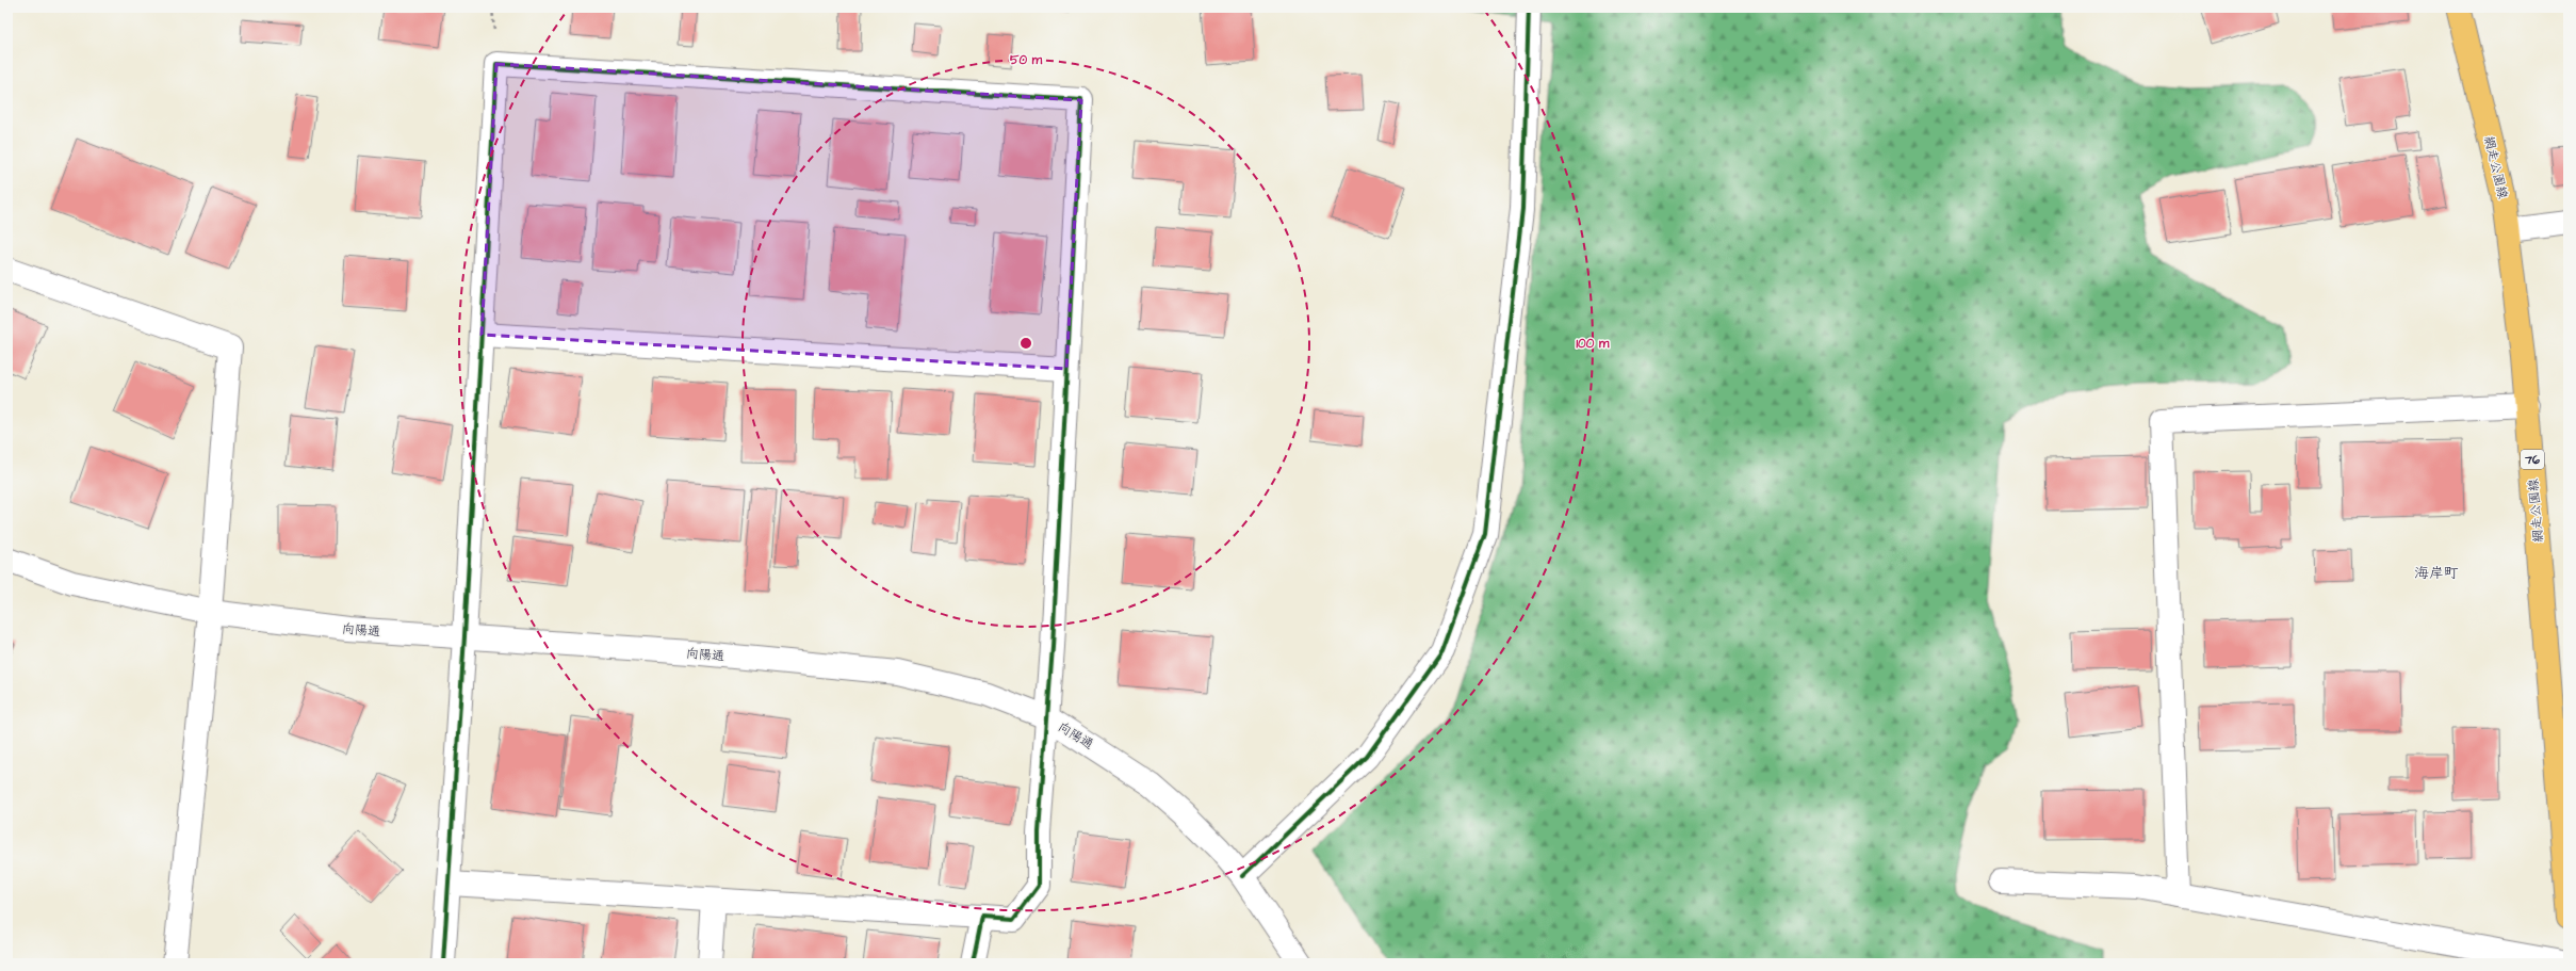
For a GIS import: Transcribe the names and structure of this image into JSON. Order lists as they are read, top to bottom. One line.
{"streets":{"main road":["網走公園線","76"],"street":["向陽通"]},"districts":["海岸町"],"rings":["50 m","100 m"]}
